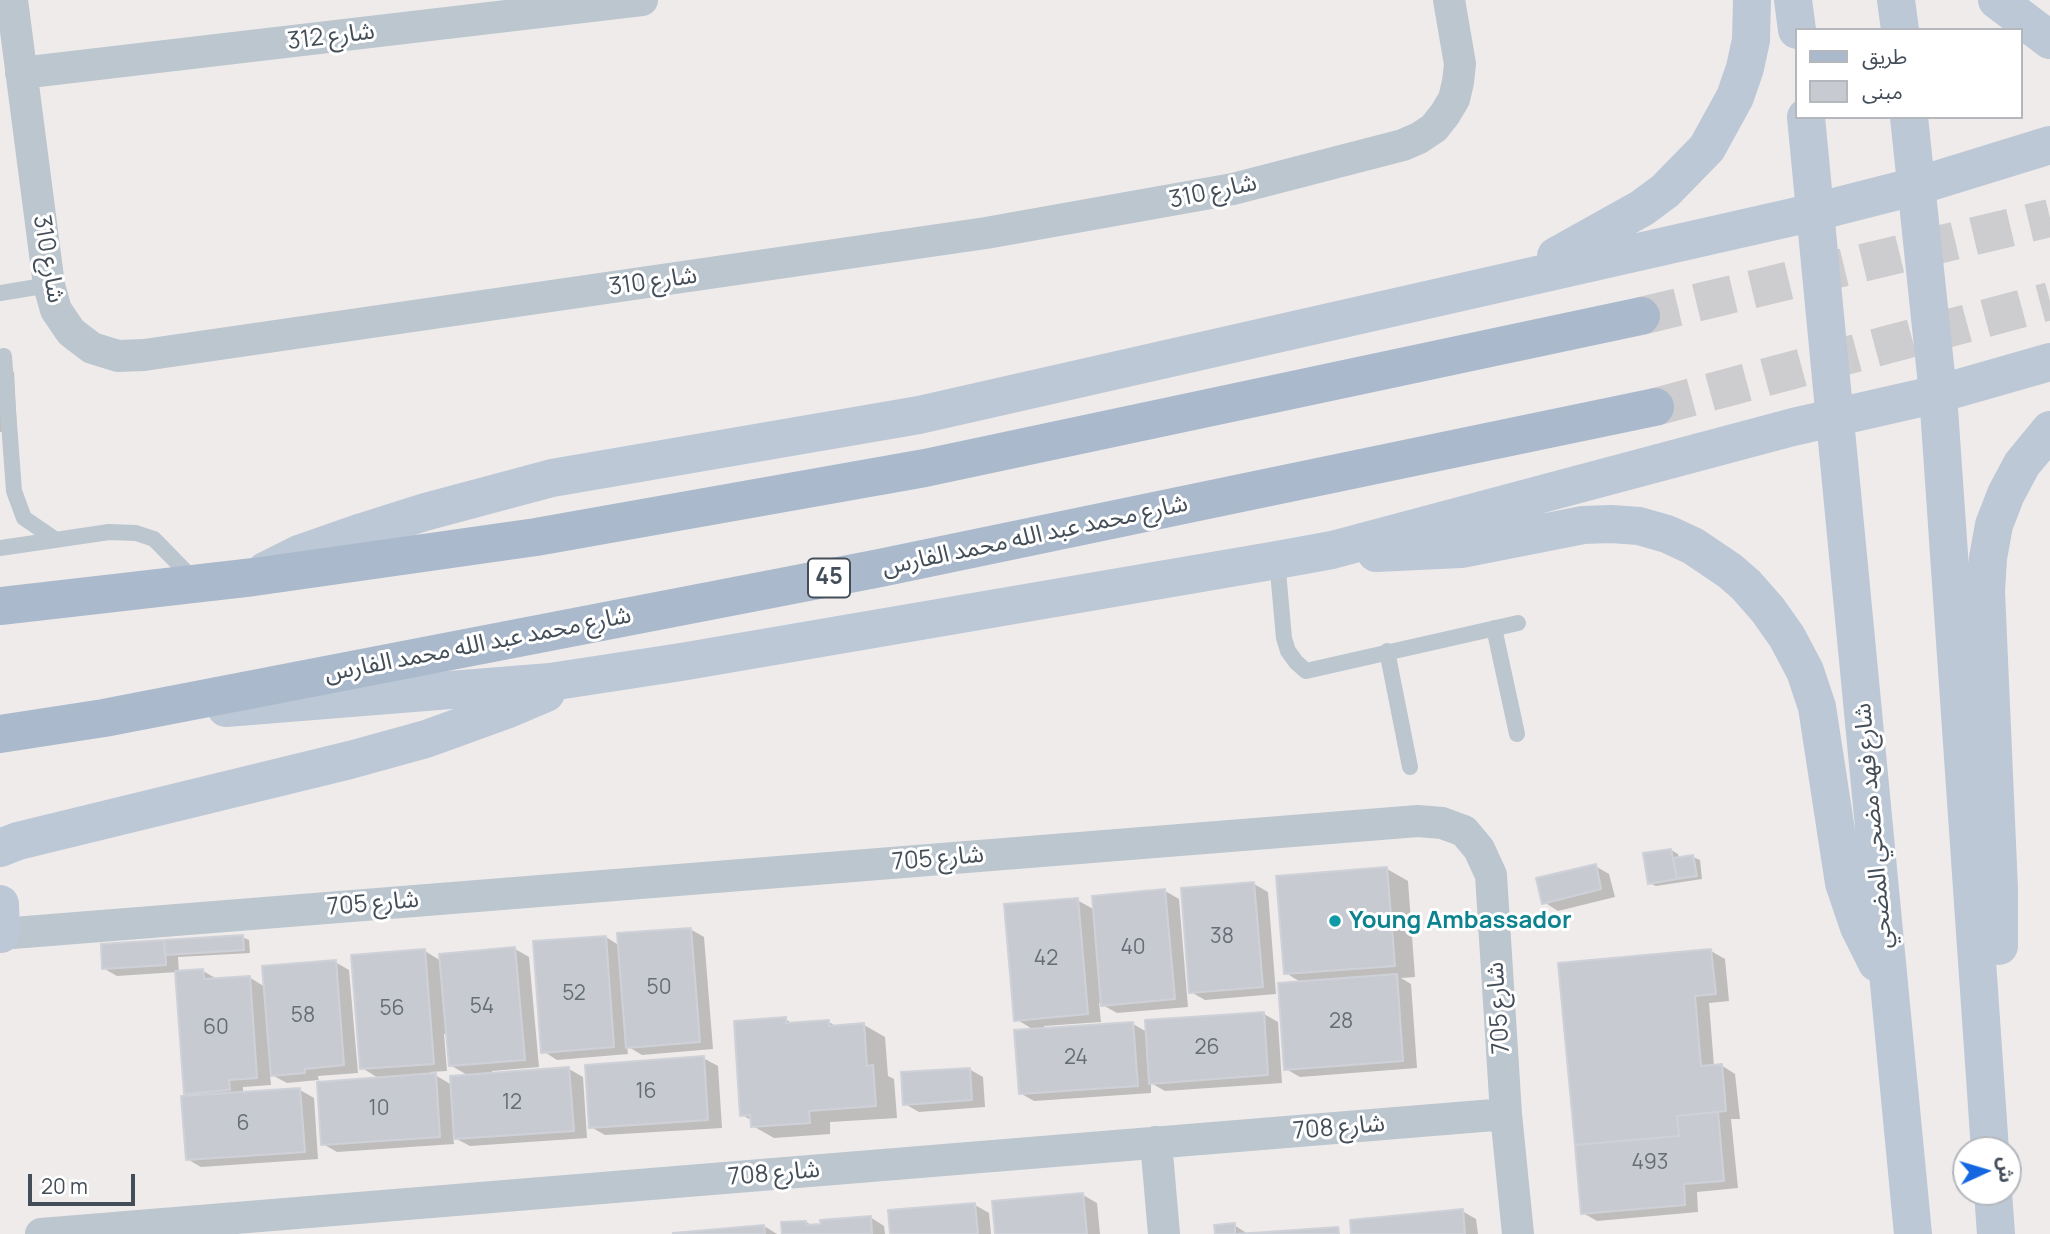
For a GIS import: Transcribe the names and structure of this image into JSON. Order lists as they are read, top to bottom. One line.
{"streets":{"main road":["شارع محمد عبد الله محمد الفارس","45"],"street":["شارع 312","شارع 310","شارع فهد مضحي المضحي","شارع 705","شارع 708"]},"crossings":[["شارع 312","شارع 310"],["شارع 705","شارع 708"]],"places":["Young Ambassador"],"house_numbers":["38","40","42","50","52","54","56","58","28","60","26","24","16","12","10","6","493"],"legend":["طريق","مبنى"],"scale_bar":"20 m","north":"right"}
